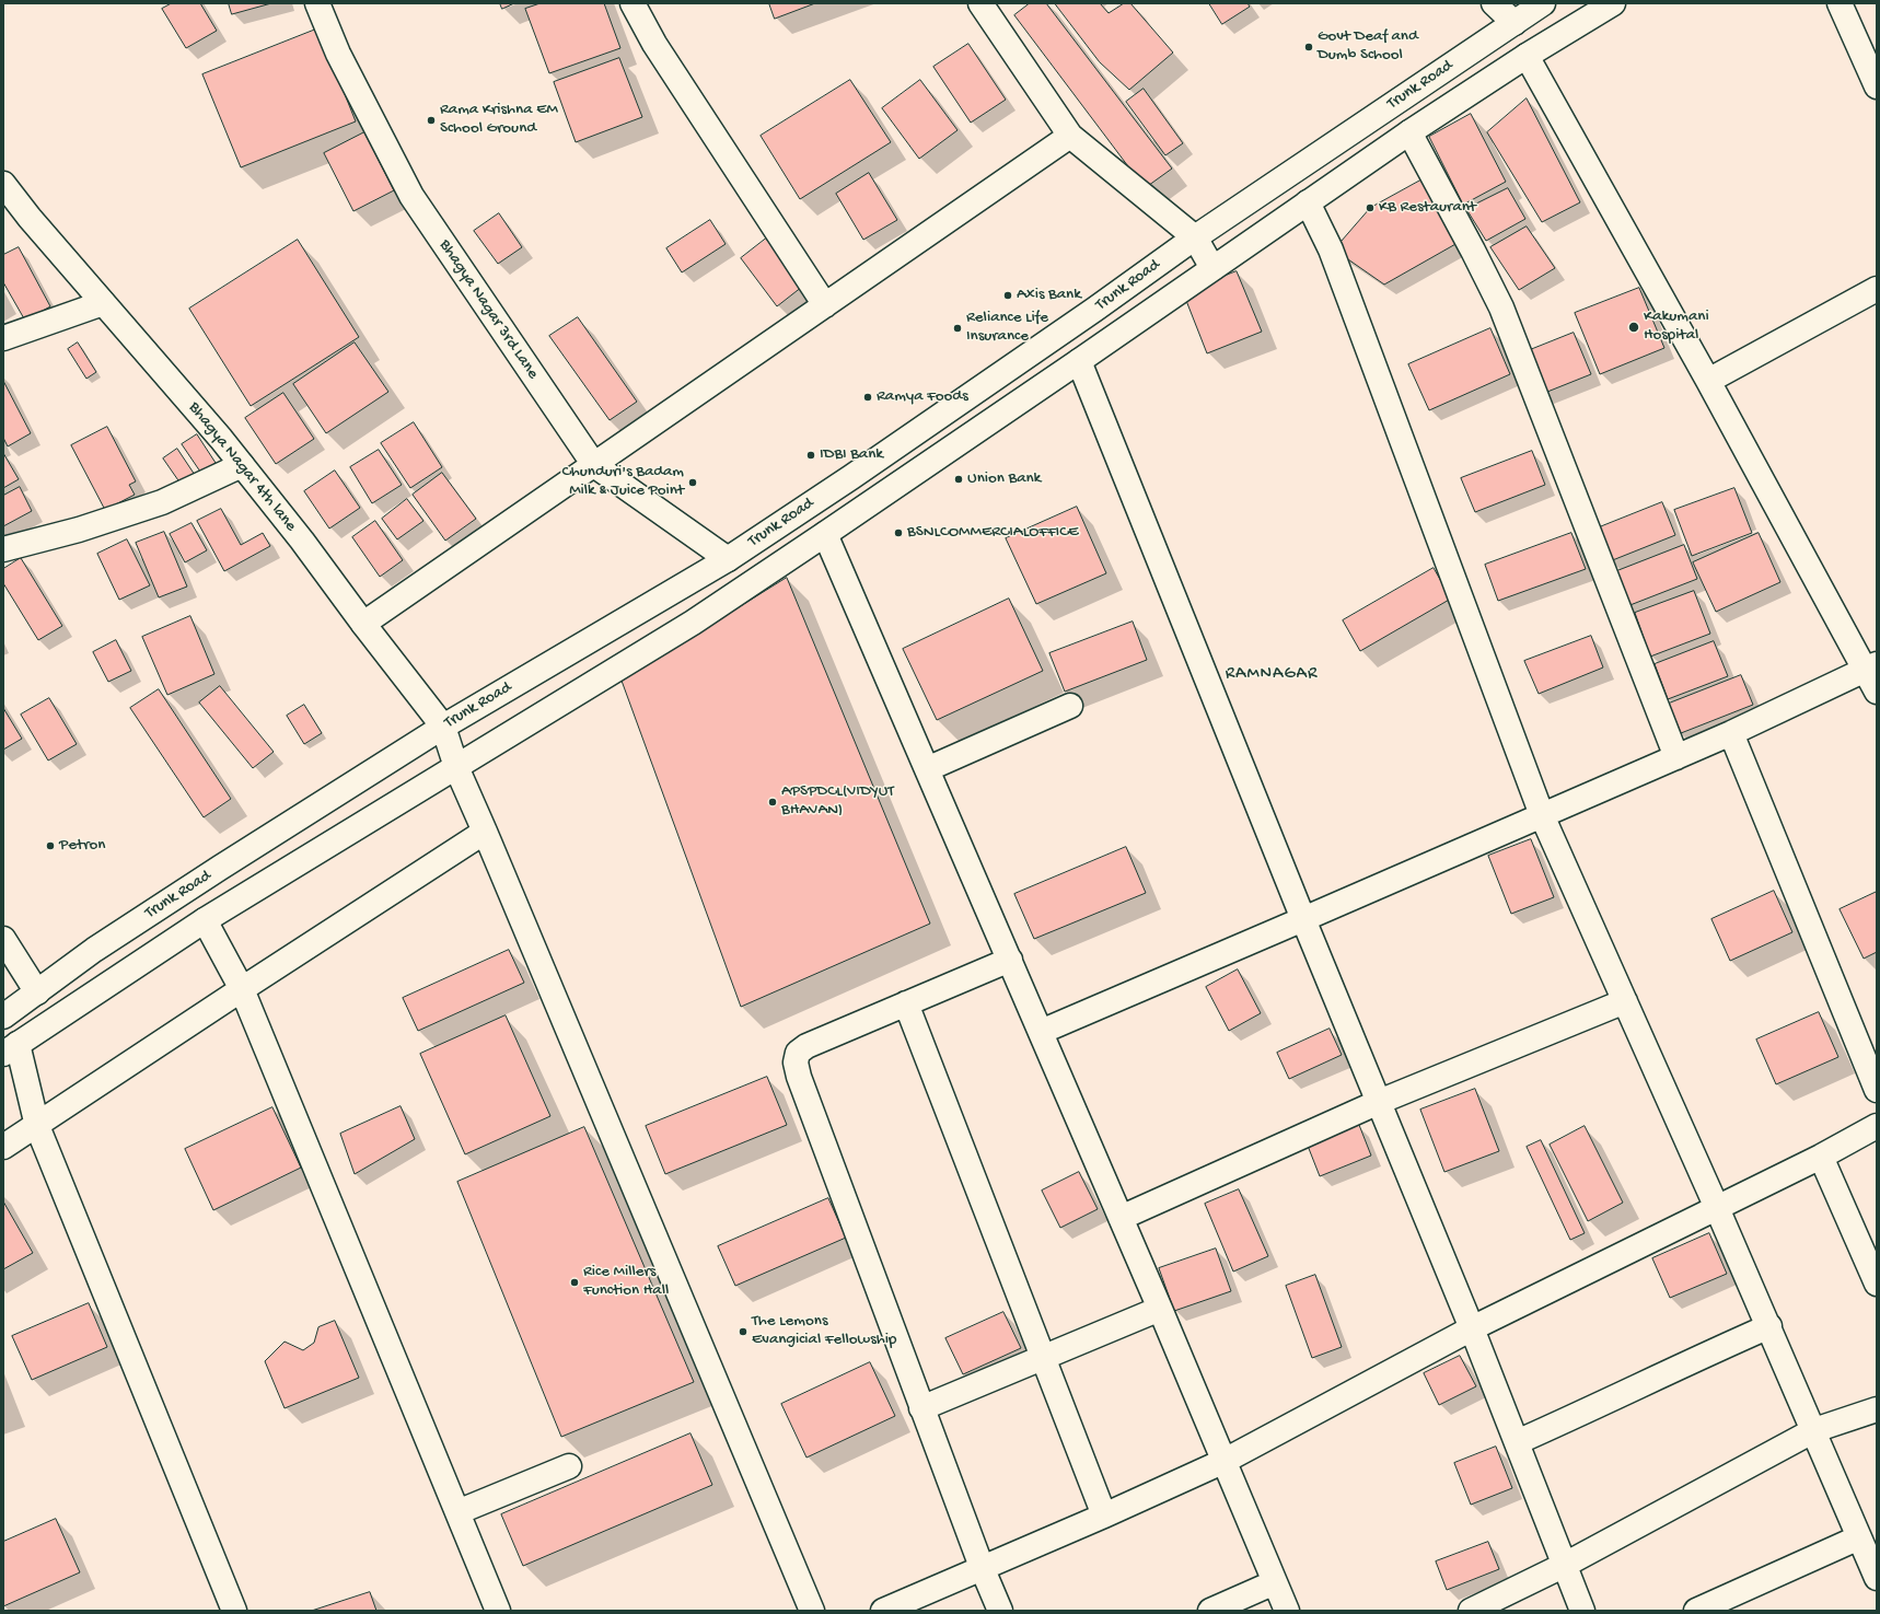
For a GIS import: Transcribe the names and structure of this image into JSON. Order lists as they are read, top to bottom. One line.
{"streets":{"street":["Trunk Road","Bhagya Nagar 3rd Lane","Bhagya Nagar 4th lane"]},"crossings":[["Trunk Road","Bhagya Nagar 3rd Lane"],["Trunk Road","Bhagya Nagar 4th lane"]],"districts":["RAMNAGAR"],"places":["Govt Deaf and Dumb School","Rama Krishna EM School Ground","KB Restaurant","Axis Bank","Kakumani Hospital","Reliance Life Insurance","Ramya Foods","IDBI Bank","Union Bank","Chunduri's Badam Milk & Juice Point","BSNLCOMMERCIALOFFICE","APSPDCL(VIDYUT BHAVAN)","Petron","Rice Millers Function Hall","The Lemons Evangicial Fellowship"]}
